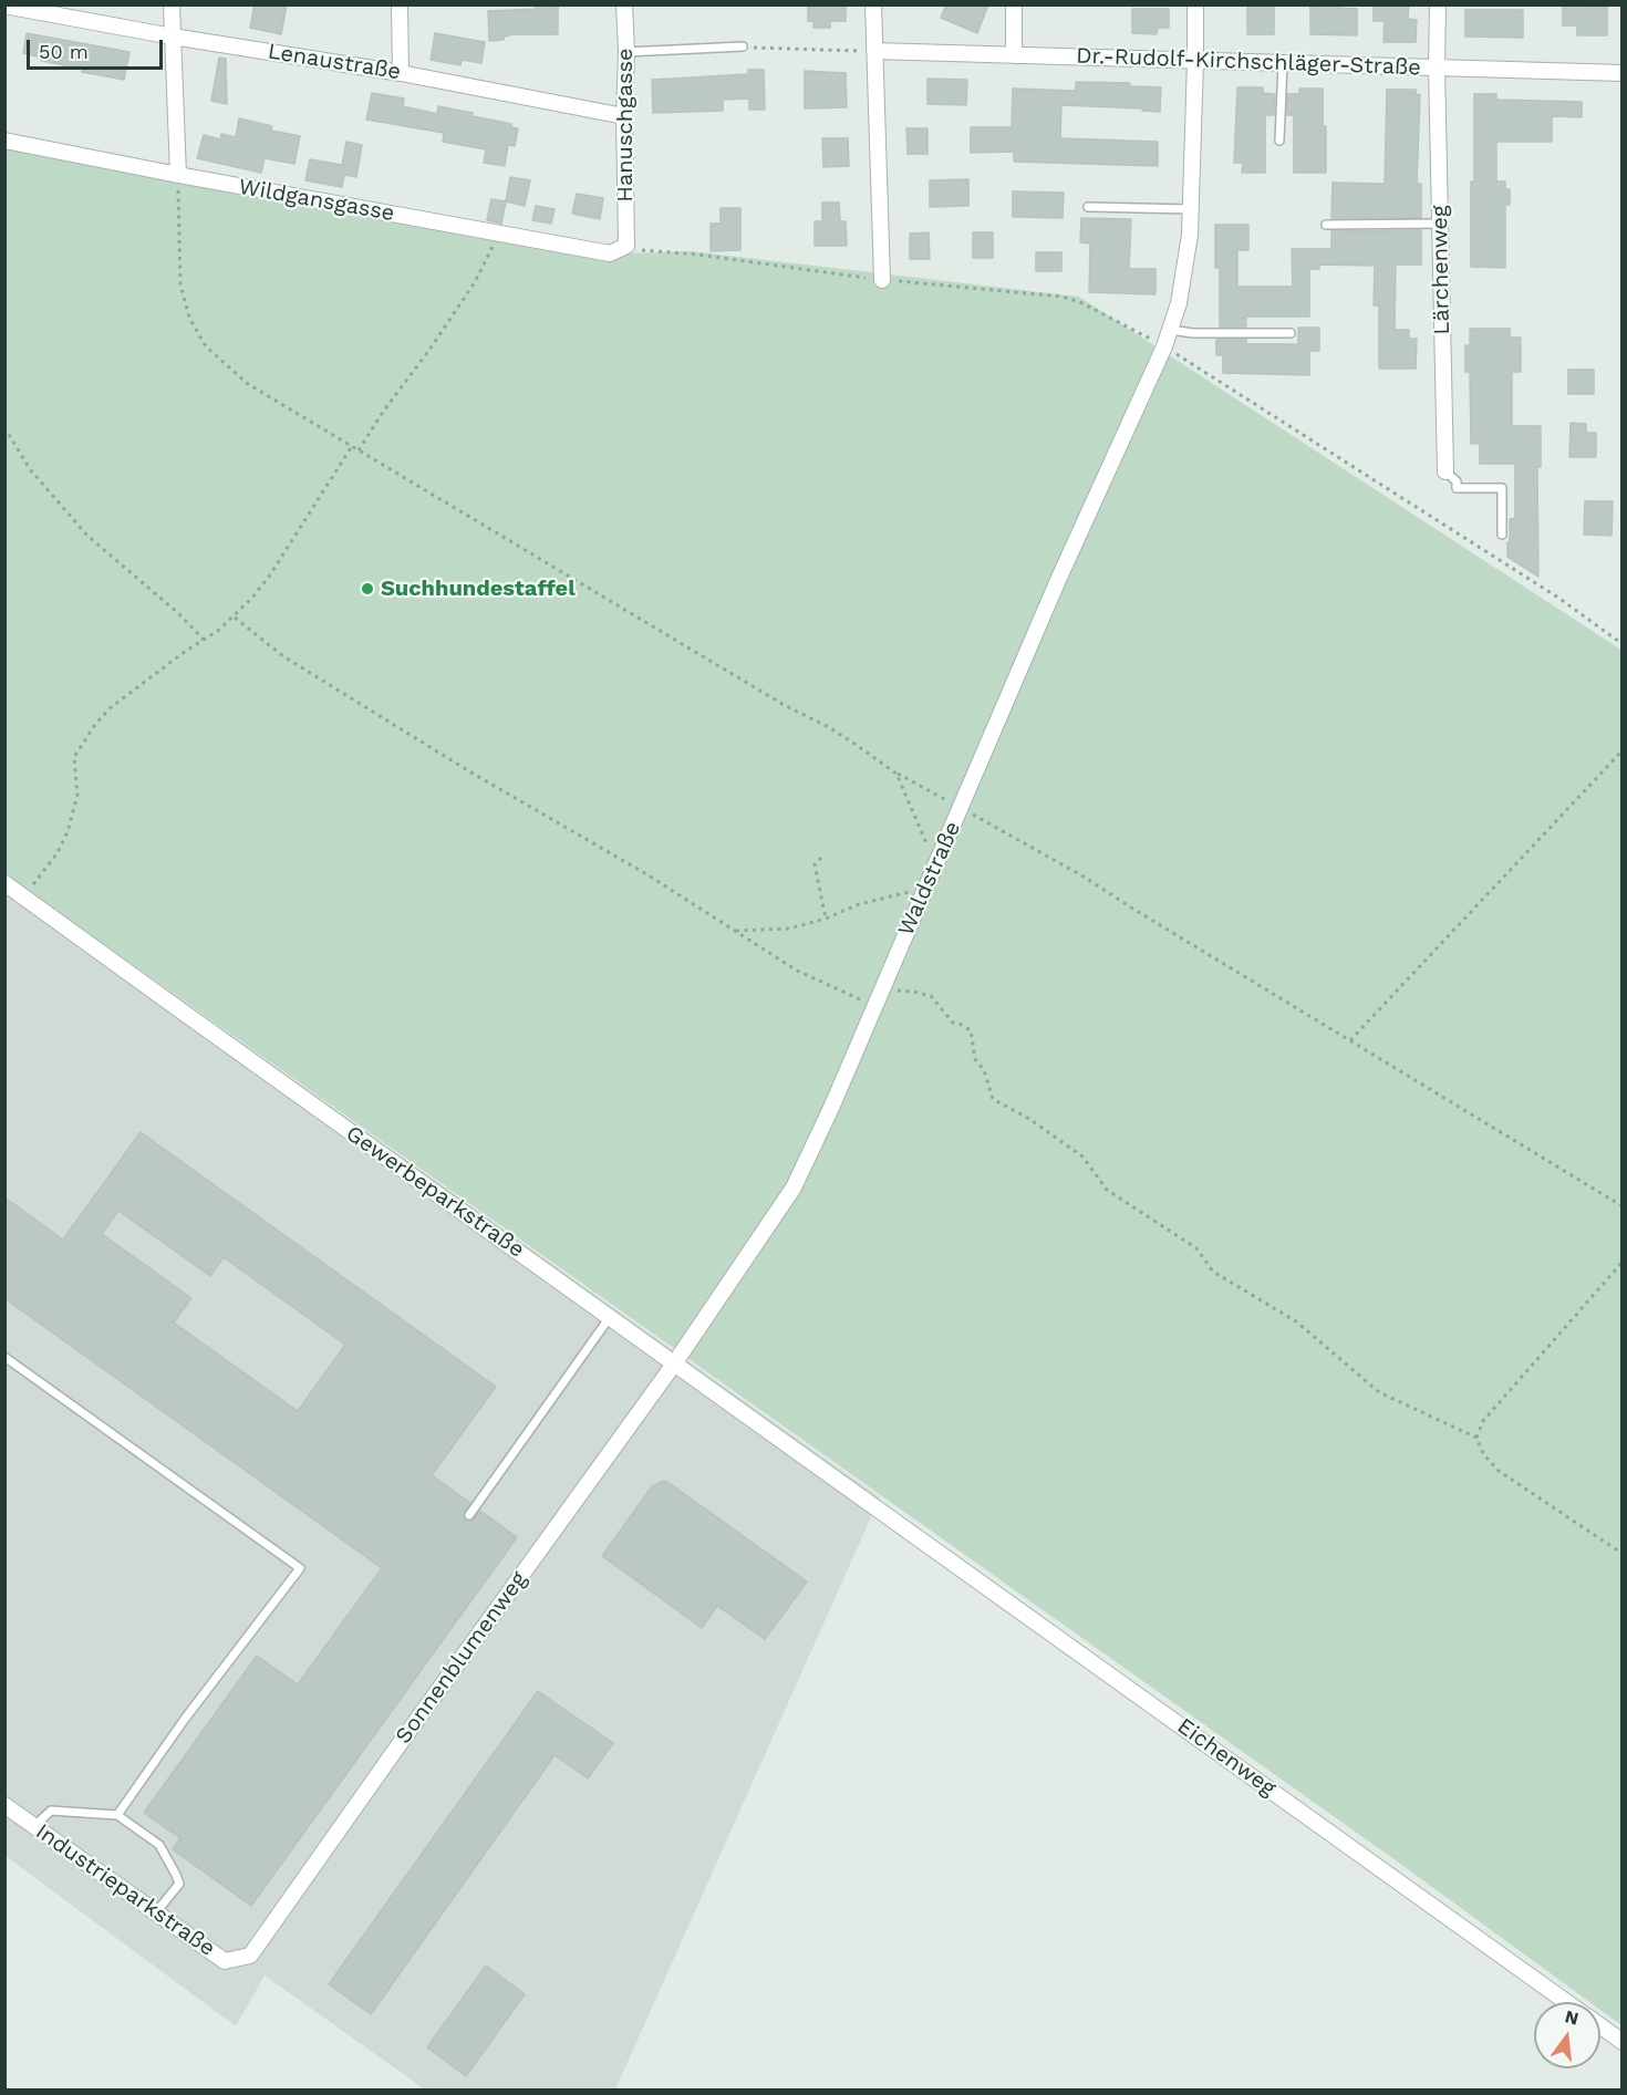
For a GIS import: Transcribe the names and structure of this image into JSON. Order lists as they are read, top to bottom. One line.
{"streets":{"street":["Lenaustraße","Dr.-Rudolf-Kirchschläger-Straße","Hanuschgasse","Wildgansgasse","Lärchenweg","Waldstraße","Gewerbeparkstraße","Sonnenblumenweg","Eichenweg","Industrieparkstraße"]},"crossings":[["Lenaustraße","Hanuschgasse"],["Dr.-Rudolf-Kirchschläger-Straße","Lärchenweg"],["Dr.-Rudolf-Kirchschläger-Straße","Waldstraße"],["Hanuschgasse","Wildgansgasse"],["Waldstraße","Gewerbeparkstraße"],["Waldstraße","Sonnenblumenweg"],["Gewerbeparkstraße","Sonnenblumenweg"],["Gewerbeparkstraße","Eichenweg"],["Sonnenblumenweg","Industrieparkstraße"]],"places":["Suchhundestaffel"],"scale_bar":"50 m","north":"top"}
